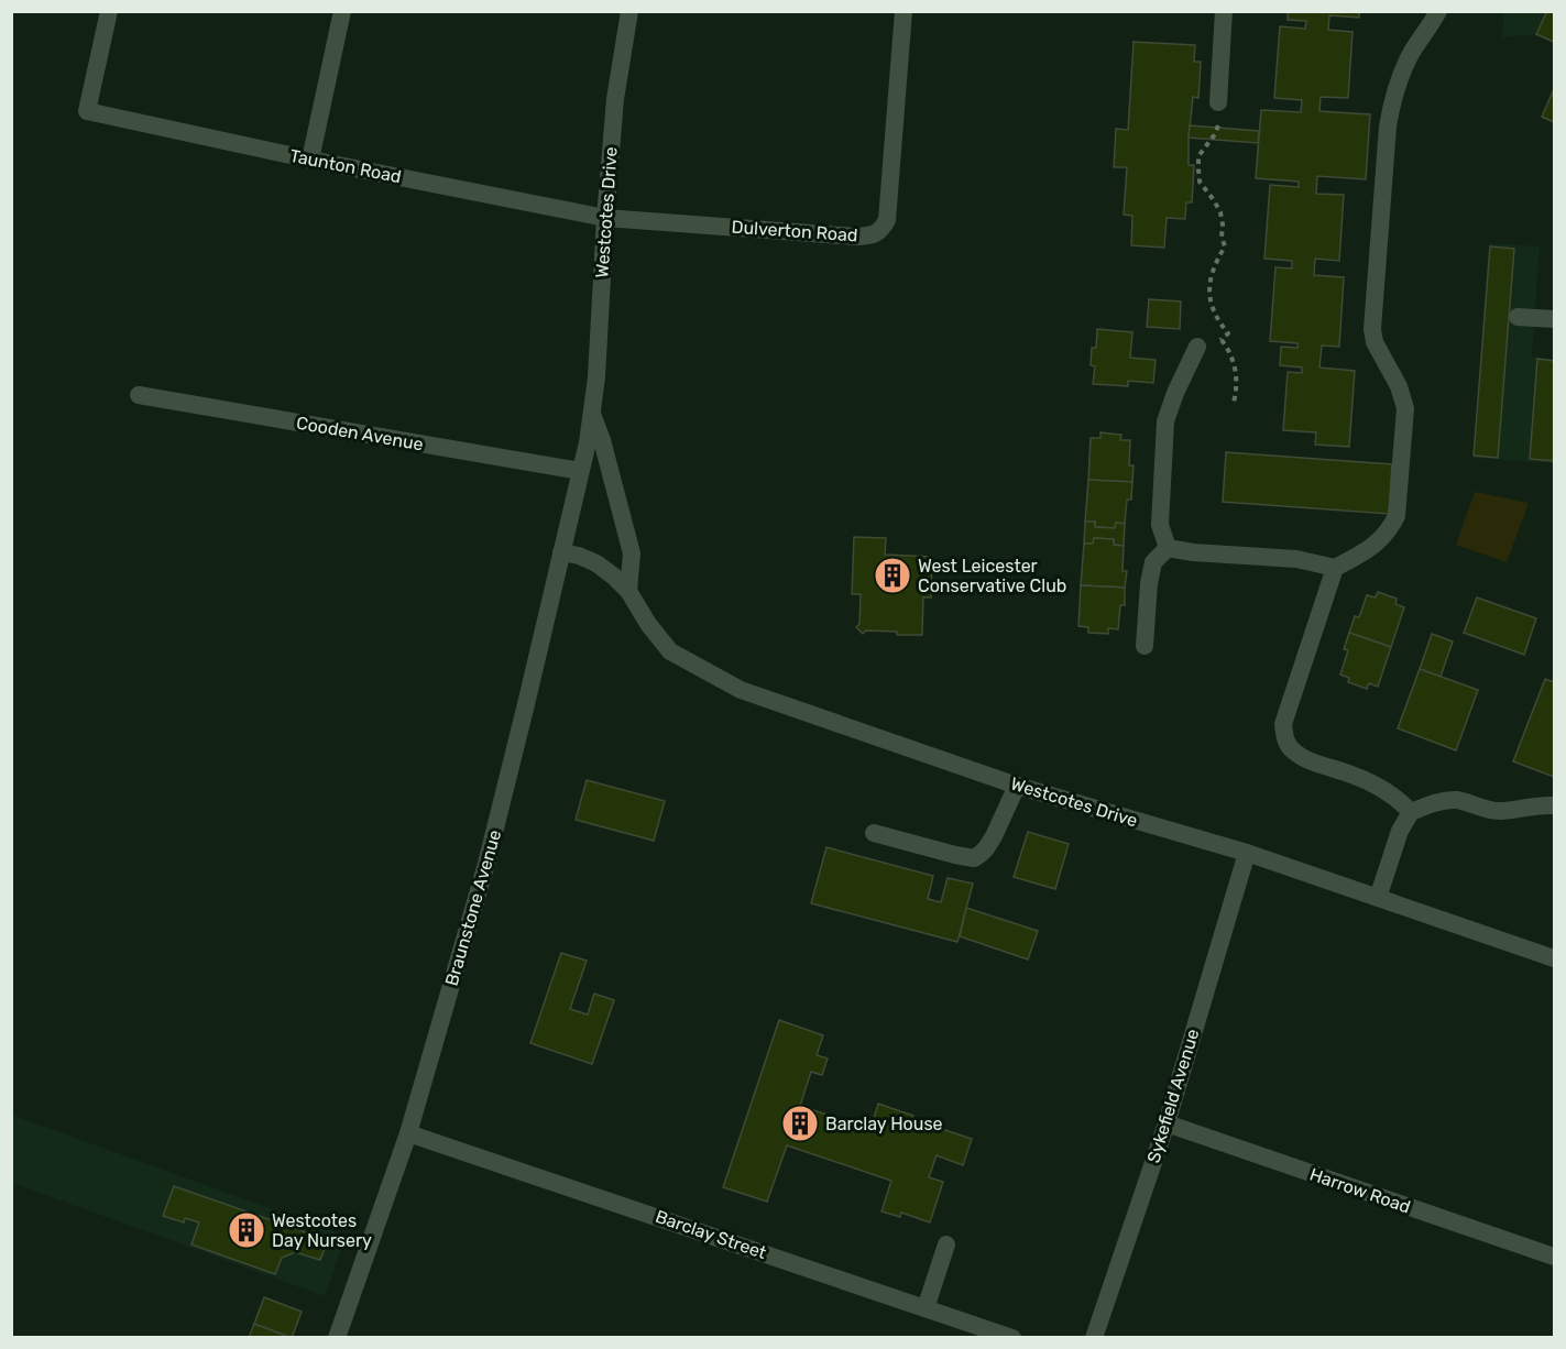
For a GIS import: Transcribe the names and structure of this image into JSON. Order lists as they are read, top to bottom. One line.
{"streets":{"street":["Taunton Road","Westcotes Drive","Dulverton Road","Cooden Avenue","Braunstone Avenue","Sykefield Avenue","Harrow Road","Barclay Street"]},"crossings":[["Taunton Road","Westcotes Drive"],["Taunton Road","Dulverton Road"],["Westcotes Drive","Dulverton Road"],["Westcotes Drive","Cooden Avenue"],["Westcotes Drive","Braunstone Avenue"],["Westcotes Drive","Sykefield Avenue"],["Cooden Avenue","Braunstone Avenue"],["Braunstone Avenue","Barclay Street"],["Sykefield Avenue","Harrow Road"]],"places":{"building":["West Leicester Conservative Club","Barclay House","Westcotes Day Nursery"]}}
